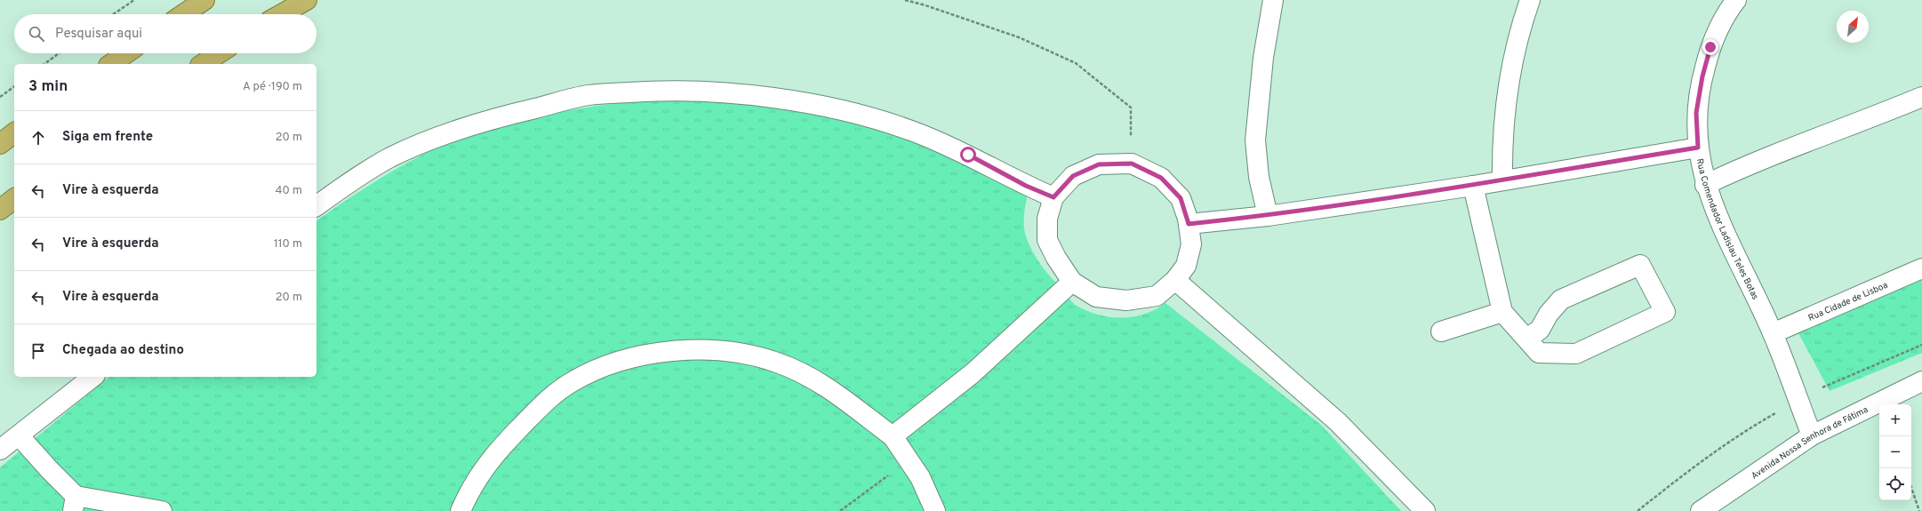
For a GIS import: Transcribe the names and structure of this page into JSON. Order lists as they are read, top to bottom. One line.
{"streets":{"street":["Rua Comendador Ladislau Teles Botas","Rua Cidade de Lisboa","Avenida Nossa Senhora de Fátima"]},"crossings":[["Rua Comendador Ladislau Teles Botas","Rua Cidade de Lisboa"],["Rua Comendador Ladislau Teles Botas","Avenida Nossa Senhora de Fátima"]],"north":"top right","page":{"search":"Pesquisar aqui","heading":["3 min","A pé · 190 m"],"list":[["Siga em frente","20 m"],["Vire à esquerda","40 m"],["Vire à esquerda","110 m"],["Vire à esquerda","20 m"],"Chegada ao destino"],"map_buttons":["+","−"]}}
